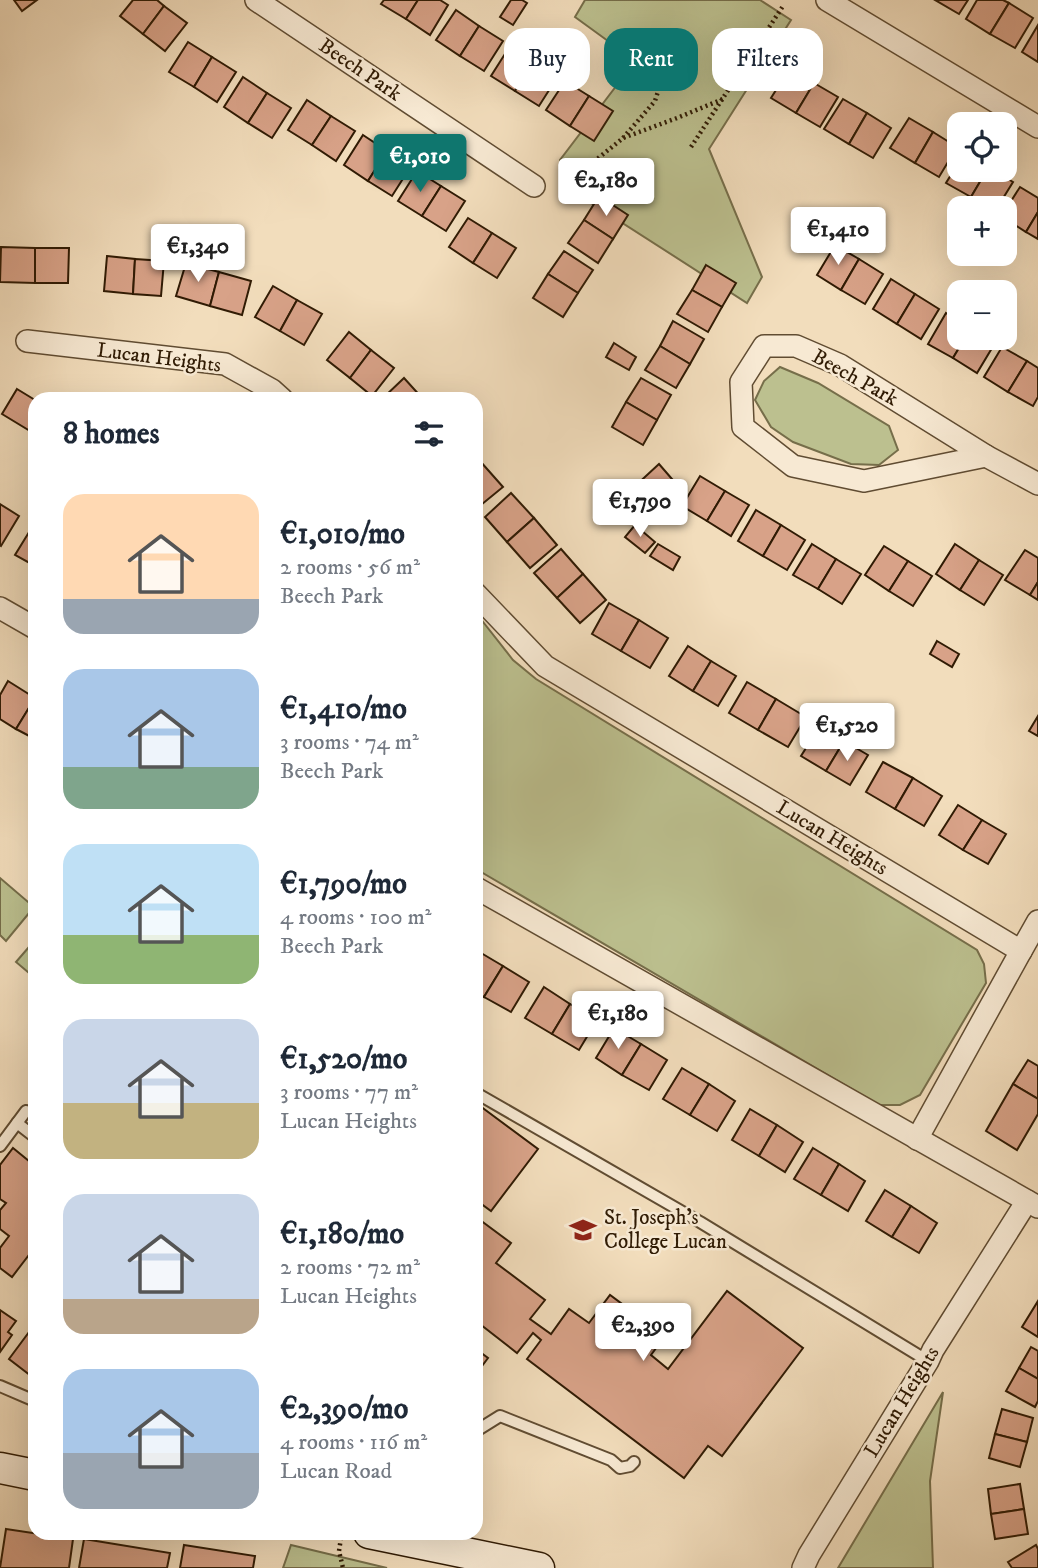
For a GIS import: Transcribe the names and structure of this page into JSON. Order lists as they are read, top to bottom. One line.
{"streets":{"street":["Beech Park","Lucan Heights"]},"places":{"school or university":["St. Joseph's College Lucan"]},"page":{"chip":["Buy","Rent","Filters"],"map_buttons":["+","−"],"price":["€1,010","€2,180","€1,410","€1,340","€1,790","€1,520","€1,180","€2,390"],"heading":"8 homes","list":[{"name":"€1,010/mo","note":"2 rooms · 56 m² · Beech Park"},{"name":"€1,410/mo","note":"3 rooms · 74 m² · Beech Park"},{"name":"€1,790/mo","note":"4 rooms · 100 m² · Beech Park"},{"name":"€1,520/mo","note":"3 rooms · 77 m² · Lucan Heights"},{"name":"€1,180/mo","note":"2 rooms · 72 m² · Lucan Heights"},{"name":"€2,390/mo","note":"4 rooms · 116 m² · Lucan Road"}]}}
